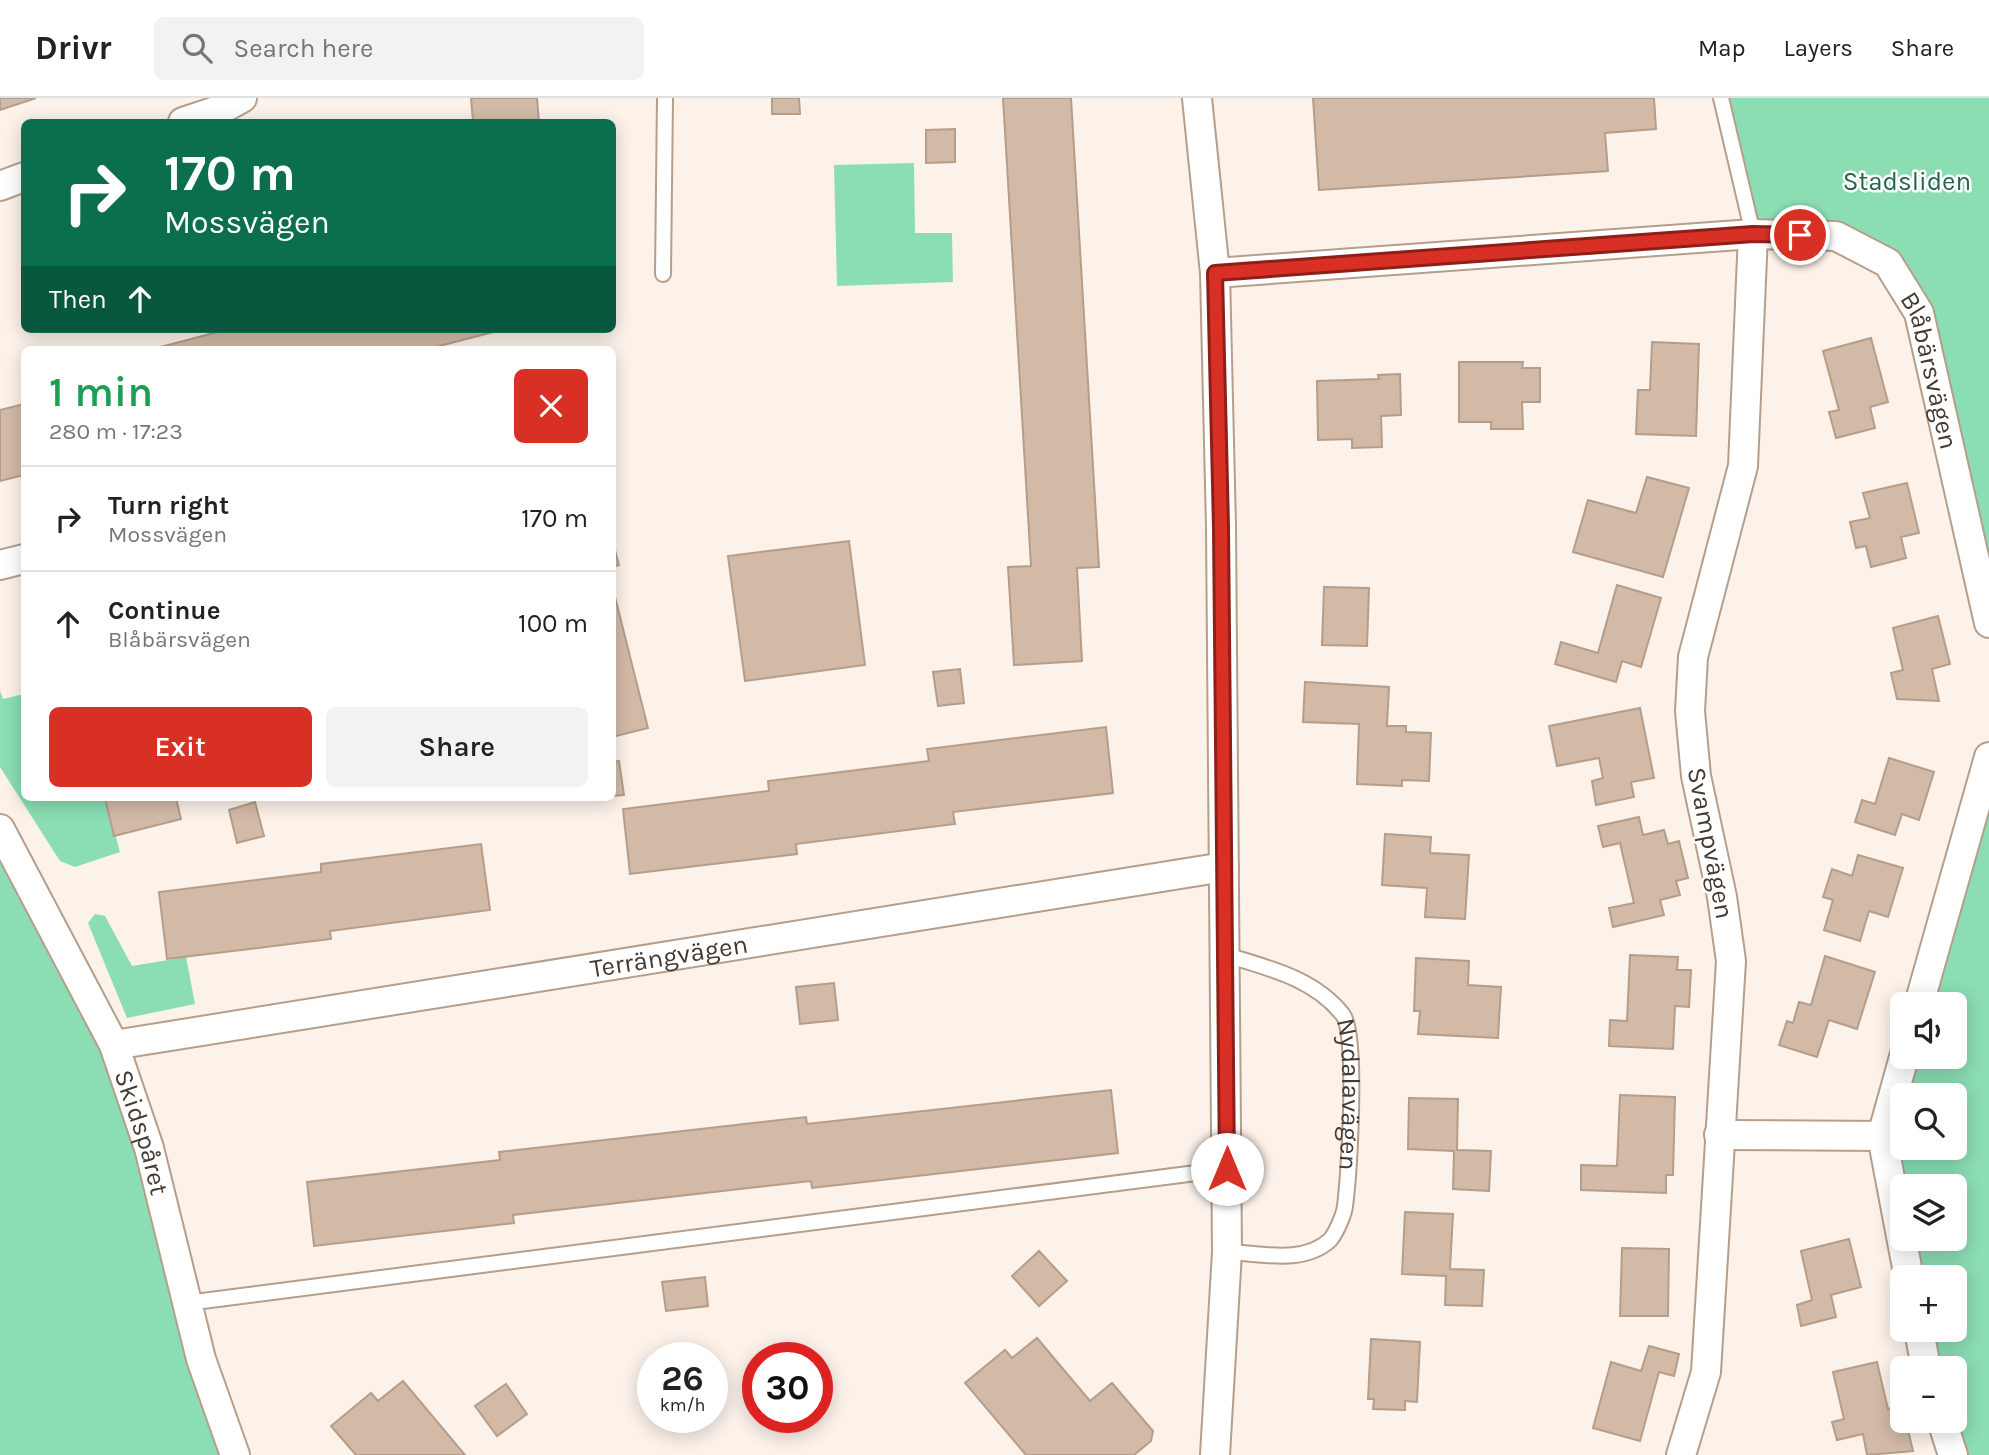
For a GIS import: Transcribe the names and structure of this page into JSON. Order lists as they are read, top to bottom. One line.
{"streets":{"street":["Blåbärsvägen","Svampvägen","Terrängvägen","Skidspåret"],"lane":["Nydalavägen"]},"crossings":[["Blåbärsvägen","Svampvägen"],["Terrängvägen","Skidspåret"]],"parks":["Stadsliden"],"page":{"header":"Drivr","search":"Search here","nav":["Map","Layers","Share"],"turn":["170 m","Mossvägen"],"then":"Then","heading":["1 min","280 m · 17:23"],"list":[{"name":"Turn right","note":"Mossvägen","value":"170 m"},{"name":"Continue","note":"Blåbärsvägen","value":"100 m"}],"buttons":["Exit","Share"],"map_buttons":["+","−"],"speed":"26 km/h","limit":"30"}}
